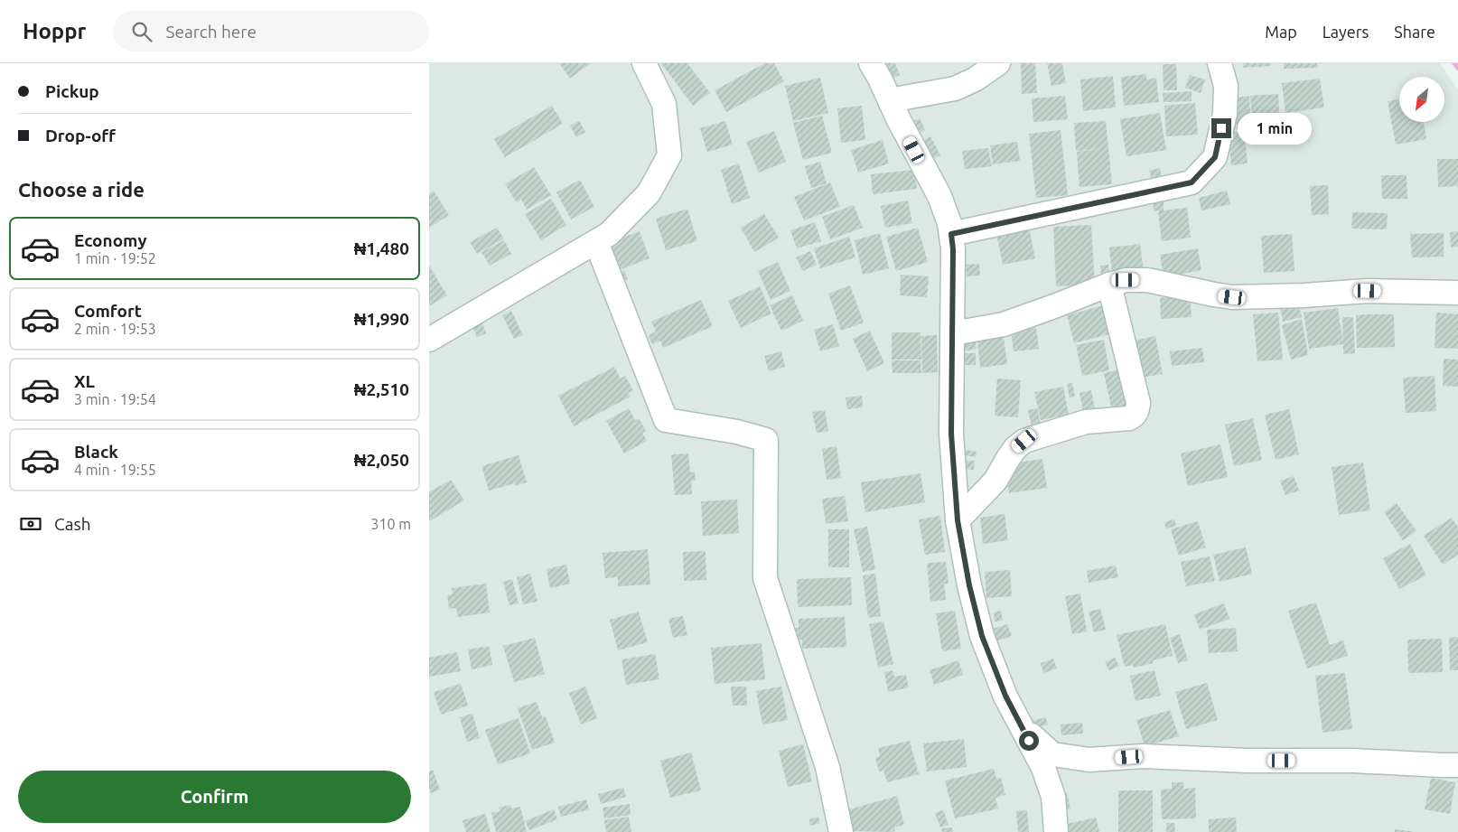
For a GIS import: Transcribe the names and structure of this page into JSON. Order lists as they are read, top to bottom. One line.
{"north":"bottom left","page":{"header":"Hoppr","search":"Search here","nav":["Map","Layers","Share"],"banner":["Pickup","Drop-off"],"bubble":"1 min","heading":"Choose a ride","list":[{"name":"Economy","note":"1 min · 19:52","value":"₦1,480"},{"name":"Comfort","note":"2 min · 19:53","value":"₦1,990"},{"name":"XL","note":"3 min · 19:54","value":"₦2,510"},{"name":"Black","note":"4 min · 19:55","value":"₦2,050"}],"pay":["Cash","310 m"],"buttons":"Confirm"}}
